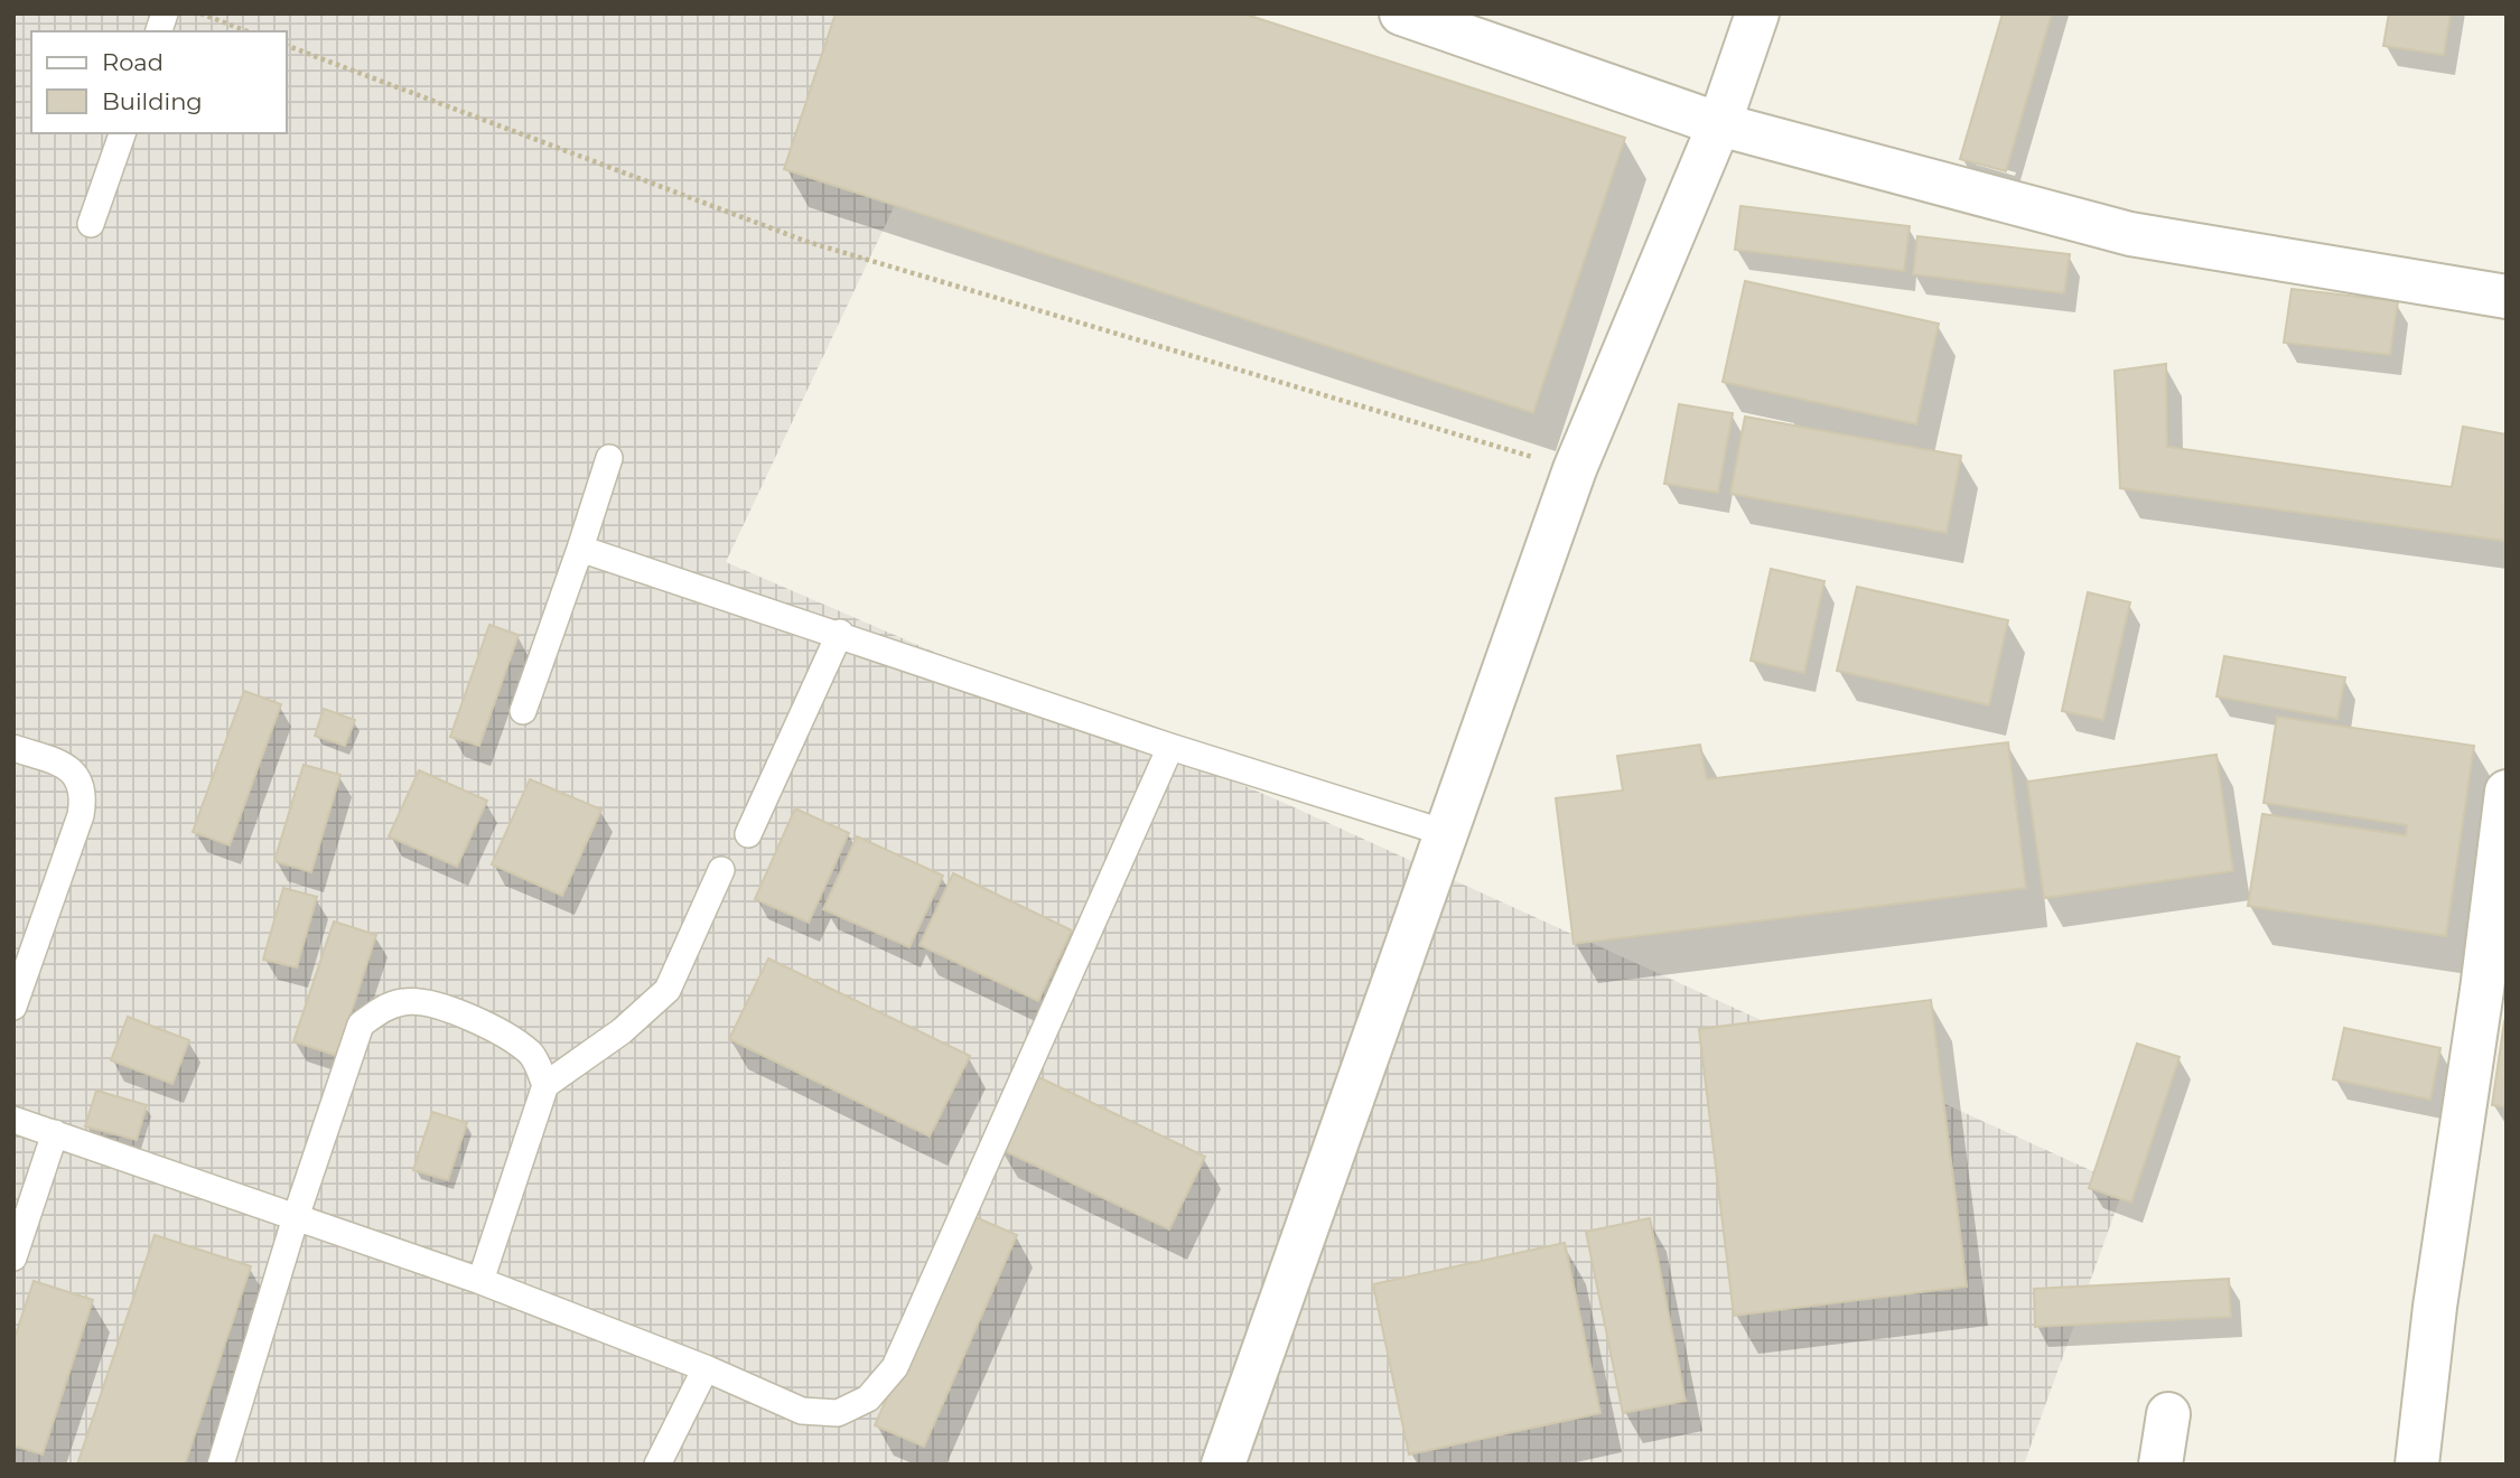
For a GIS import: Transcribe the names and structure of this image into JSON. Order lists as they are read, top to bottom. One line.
{"legend":["Road","Building"]}
